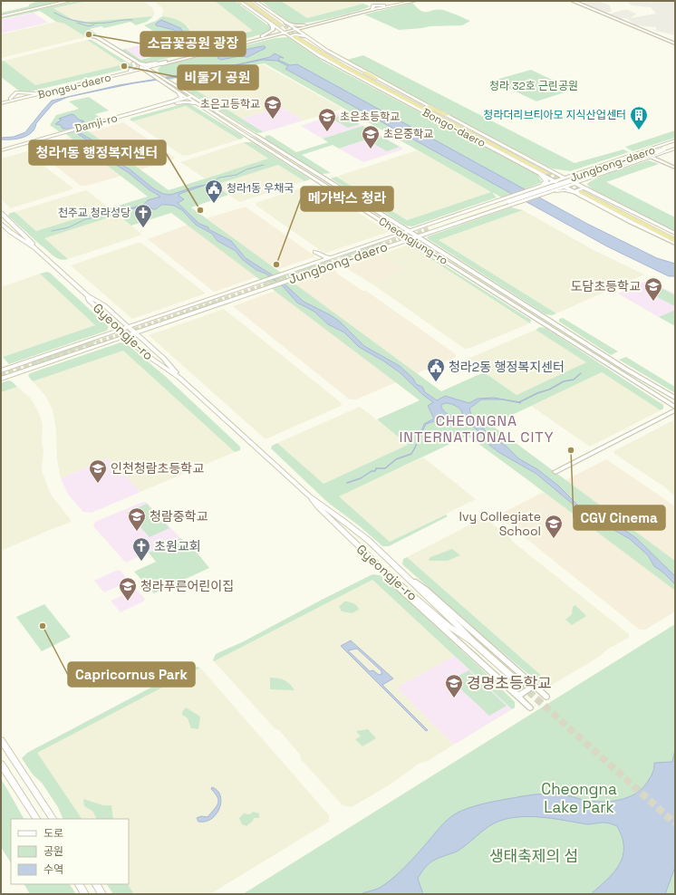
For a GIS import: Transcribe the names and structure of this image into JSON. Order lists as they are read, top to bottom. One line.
{"streets":{"highway":["Bongo-daero"],"main road":["Bongsu-daero","Damji-ro","Jungbong-daero","Cheongjung-ro","Gyeongje-ro"]},"crossings":[["Bongsu-daero","Bongo-daero"],["Bongsu-daero","Cheongjung-ro"],["Bongo-daero","Jungbong-daero"],["Jungbong-daero","Cheongjung-ro"],["Jungbong-daero","Gyeongje-ro"]],"districts":["CHEONGNA INTERNATIONAL CITY"],"parks":["청라 32호 근린공원","Cheongna Lake Park","생태축제의 섬"],"places":{"other":["소금꽃공원 광장","비둘기 공원","청라1동 행정복지센터","메가박스 청라","CGV Cinema","Capricornus Park"],"school or university":["초은고등학교","초은초등학교","초은중학교","도담초등학교","인천청람초등학교","청람중학교","Ivy Collegiate School","청라푸른어린이집","경명초등학교"],"building":["청라더리브티아모 지식산업센터"],"public building":["청라1동 우채국","청라2동 행정복지센터"],"church":["천주교 청라성당","초원교회"]},"legend":["도로","공원","수역"]}
